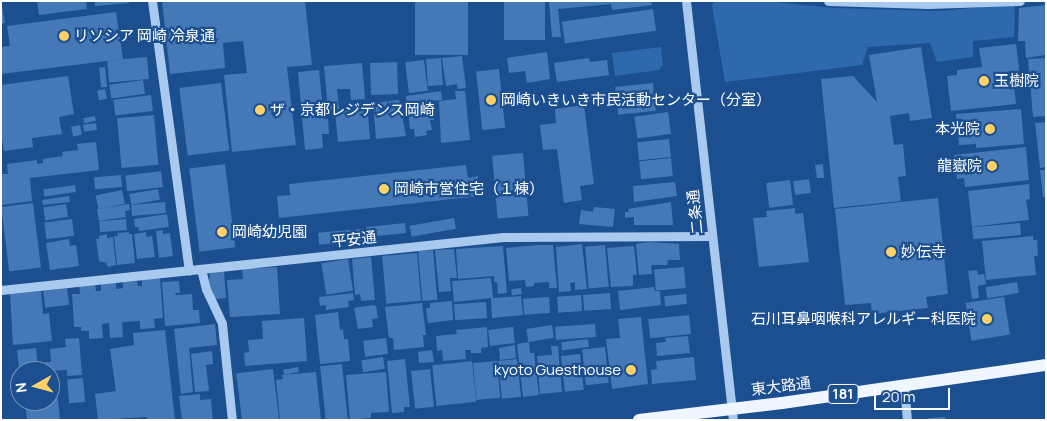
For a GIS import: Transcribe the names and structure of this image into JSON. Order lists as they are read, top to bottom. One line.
{"streets":{"main road":["東大路通","181"],"street":["二条通","平安通"]},"crossings":[["二条通","平安通"],["二条通","東大路通"]],"places":["リソシア 岡崎 冷泉通","玉樹院","岡崎いきいき市民活動センター（分室）","ザ・京都レジデンス岡崎","本光院","龍嶽院","岡崎市営住宅（１棟）","岡崎幼児園","妙伝寺","石川耳鼻咽喉科アレルギー科医院","kyoto Guesthouse"],"scale_bar":"20 m","north":"left"}
